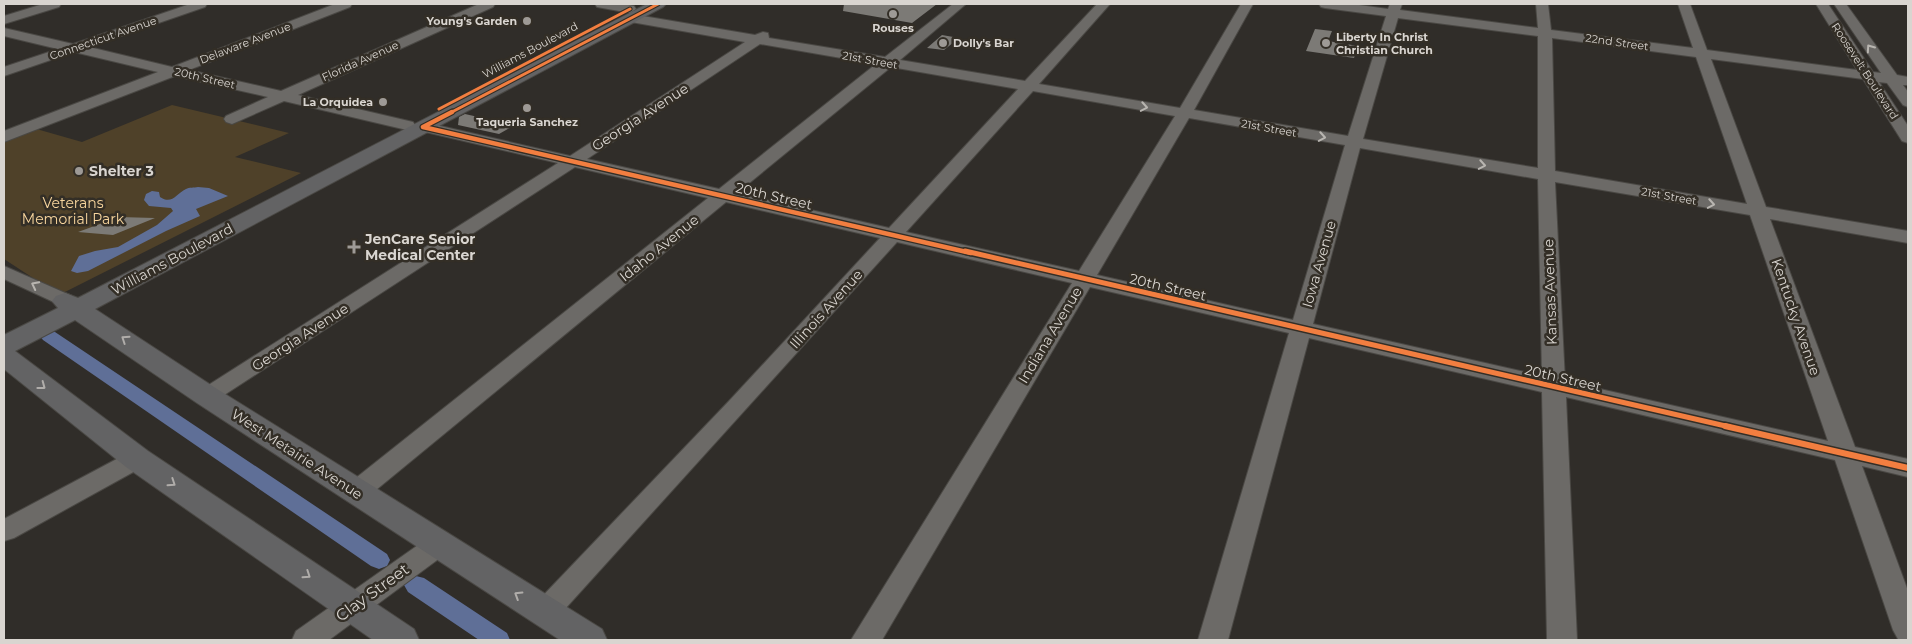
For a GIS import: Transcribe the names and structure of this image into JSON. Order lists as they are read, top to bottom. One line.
{"streets":{"main road":["Williams Boulevard","West Metairie Avenue"],"street":["Connecticut Avenue","22nd Street","Delaware Avenue","21st Street","Florida Avenue","Roosevelt Boulevard","20th Street","Georgia Avenue","Idaho Avenue","Iowa Avenue","Kansas Avenue","Illinois Avenue","Kentucky Avenue","Indiana Avenue","Clay Street"]},"crossings":[["Connecticut Avenue","20th Street"],["22nd Street","Roosevelt Boulevard"],["22nd Street","Iowa Avenue"],["22nd Street","Kansas Avenue"],["22nd Street","Kentucky Avenue"],["Delaware Avenue","20th Street"],["Williams Boulevard","21st Street"],["Williams Boulevard","20th Street"],["Williams Boulevard","West Metairie Avenue"],["21st Street","Georgia Avenue"],["21st Street","Idaho Avenue"],["21st Street","Iowa Avenue"],["21st Street","Kansas Avenue"],["21st Street","Illinois Avenue"],["21st Street","Kentucky Avenue"],["21st Street","Indiana Avenue"],["Florida Avenue","20th Street"],["20th Street","Georgia Avenue"],["20th Street","Idaho Avenue"],["20th Street","Iowa Avenue"],["20th Street","Kansas Avenue"],["20th Street","Illinois Avenue"],["20th Street","Kentucky Avenue"],["20th Street","Indiana Avenue"],["Georgia Avenue","West Metairie Avenue"],["Idaho Avenue","West Metairie Avenue"],["Illinois Avenue","West Metairie Avenue"],["West Metairie Avenue","Clay Street"]],"one_way":["West Metairie Avenue"],"parks":["Veterans Memorial Park"],"places":{"other":["Rouses","Young's Garden","Dolly's Bar","Liberty In Christ Christian Church","La Orquidea","Taqueria Sanchez","Shelter 3"],"health":["JenCare Senior Medical Center"]}}
